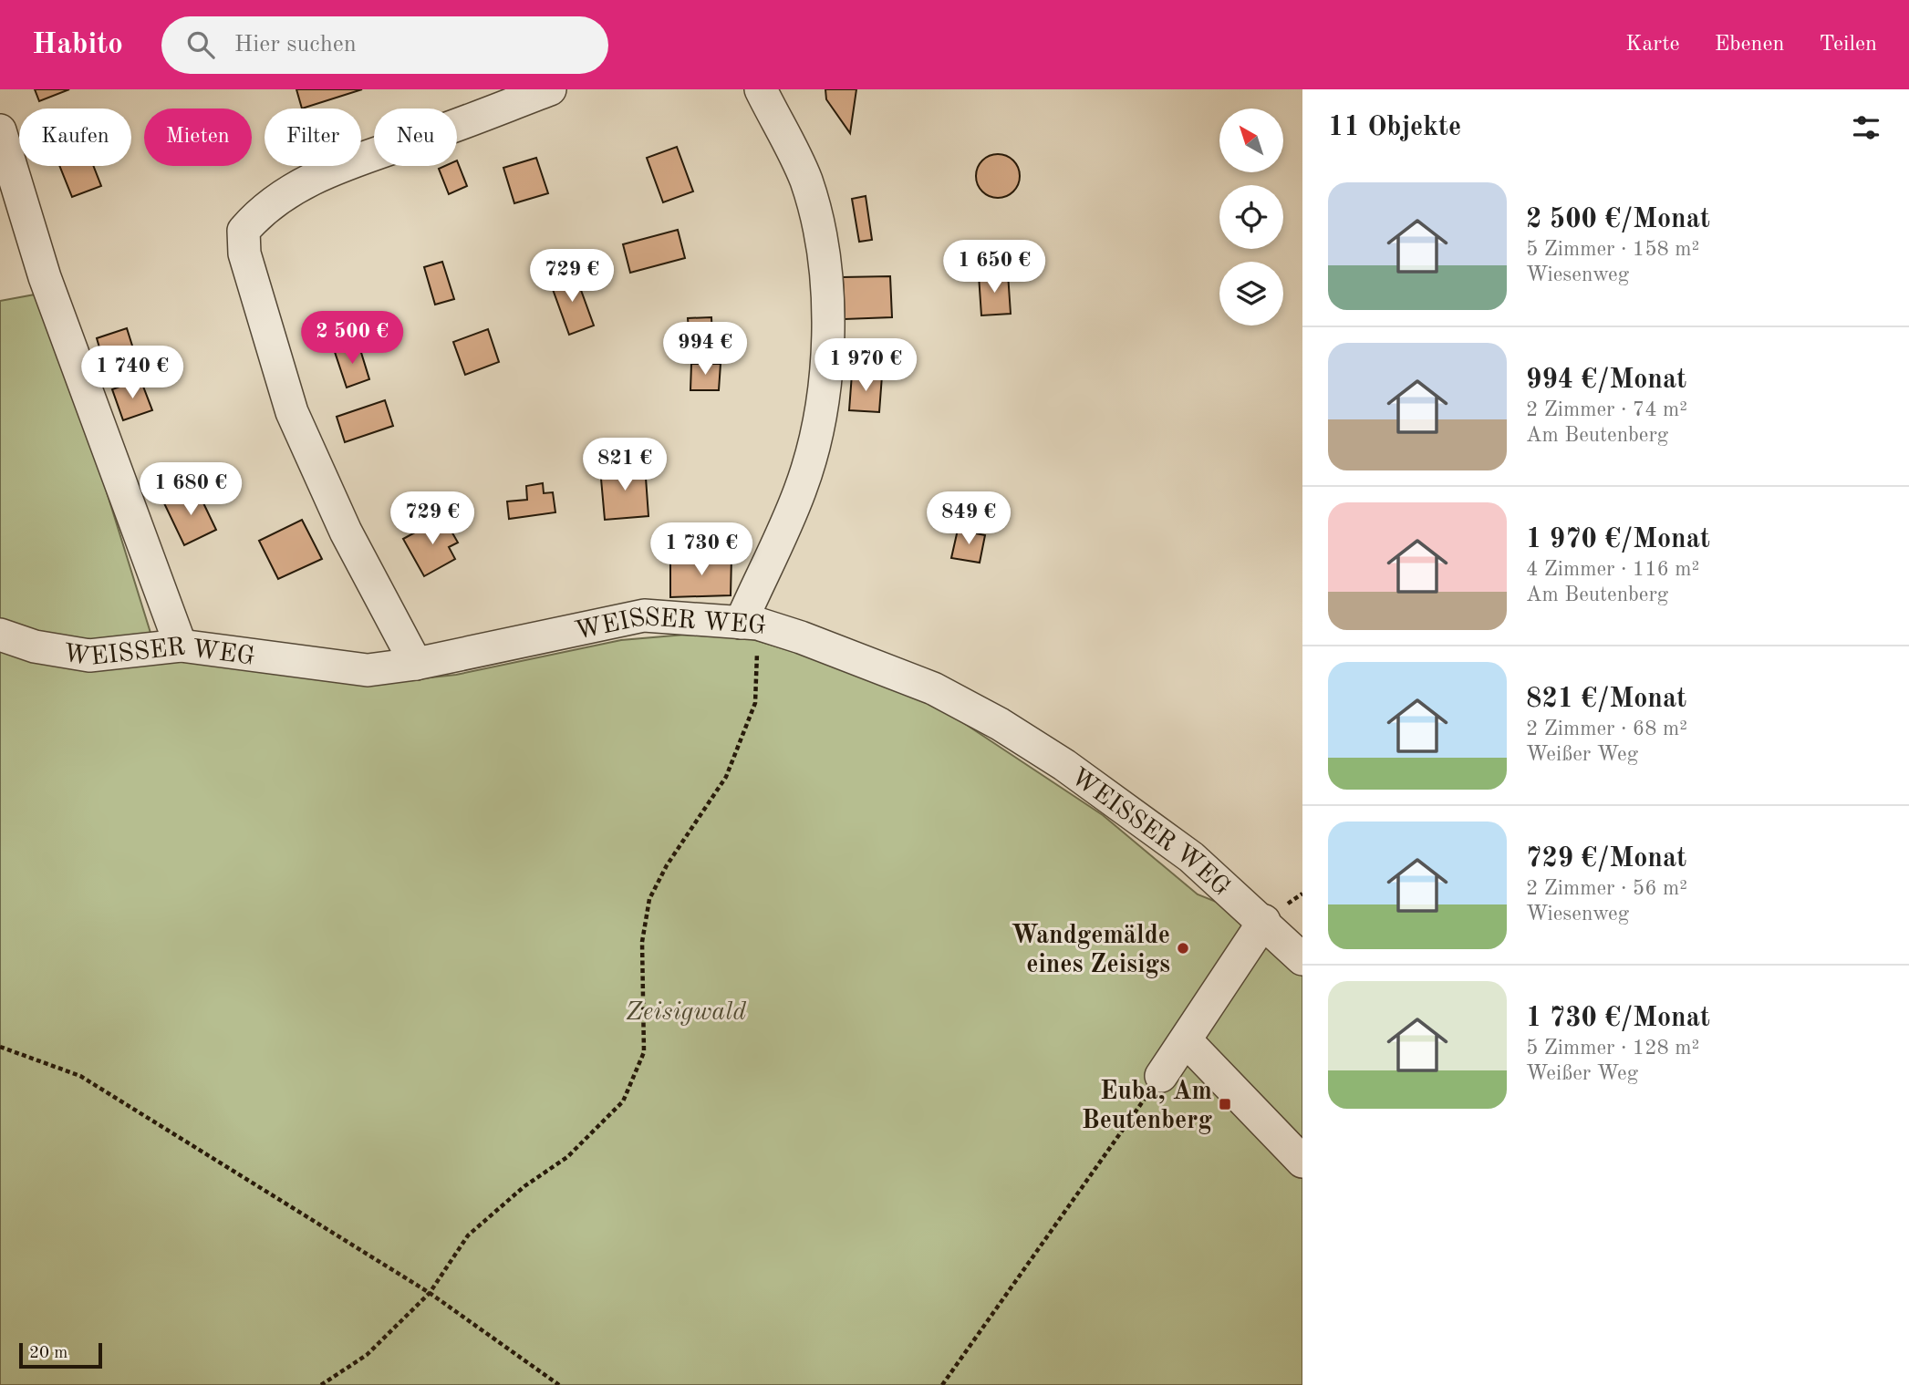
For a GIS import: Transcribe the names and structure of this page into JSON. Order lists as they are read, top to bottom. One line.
{"streets":{"street":["WEISSER WEG"]},"parks":["Zeisigwald"],"places":{"other":["Wandgemälde eines Zeisigs"],"transit":["Euba, Am Beutenberg"]},"scale_bar":"20 m","north":"top left","page":{"header":"Habito","search":"Hier suchen","nav":["Karte","Ebenen","Teilen"],"heading":"11 Objekte","chip":["Kaufen","Mieten","Filter","Neu"],"list":[{"name":"2 500 €/Monat","note":"5 Zimmer · 158 m² · Wiesenweg"},{"name":"994 €/Monat","note":"2 Zimmer · 74 m² · Am Beutenberg"},{"name":"1 970 €/Monat","note":"4 Zimmer · 116 m² · Am Beutenberg"},{"name":"821 €/Monat","note":"2 Zimmer · 68 m² · Weißer Weg"},{"name":"729 €/Monat","note":"2 Zimmer · 56 m² · Wiesenweg"},{"name":"1 730 €/Monat","note":"5 Zimmer · 128 m² · Weißer Weg"}],"price":["1 650 €","729 €","2 500 €","994 €","1 970 €","1 740 €","821 €","1 680 €","729 €","849 €","1 730 €"],"scale":"20 m"}}
